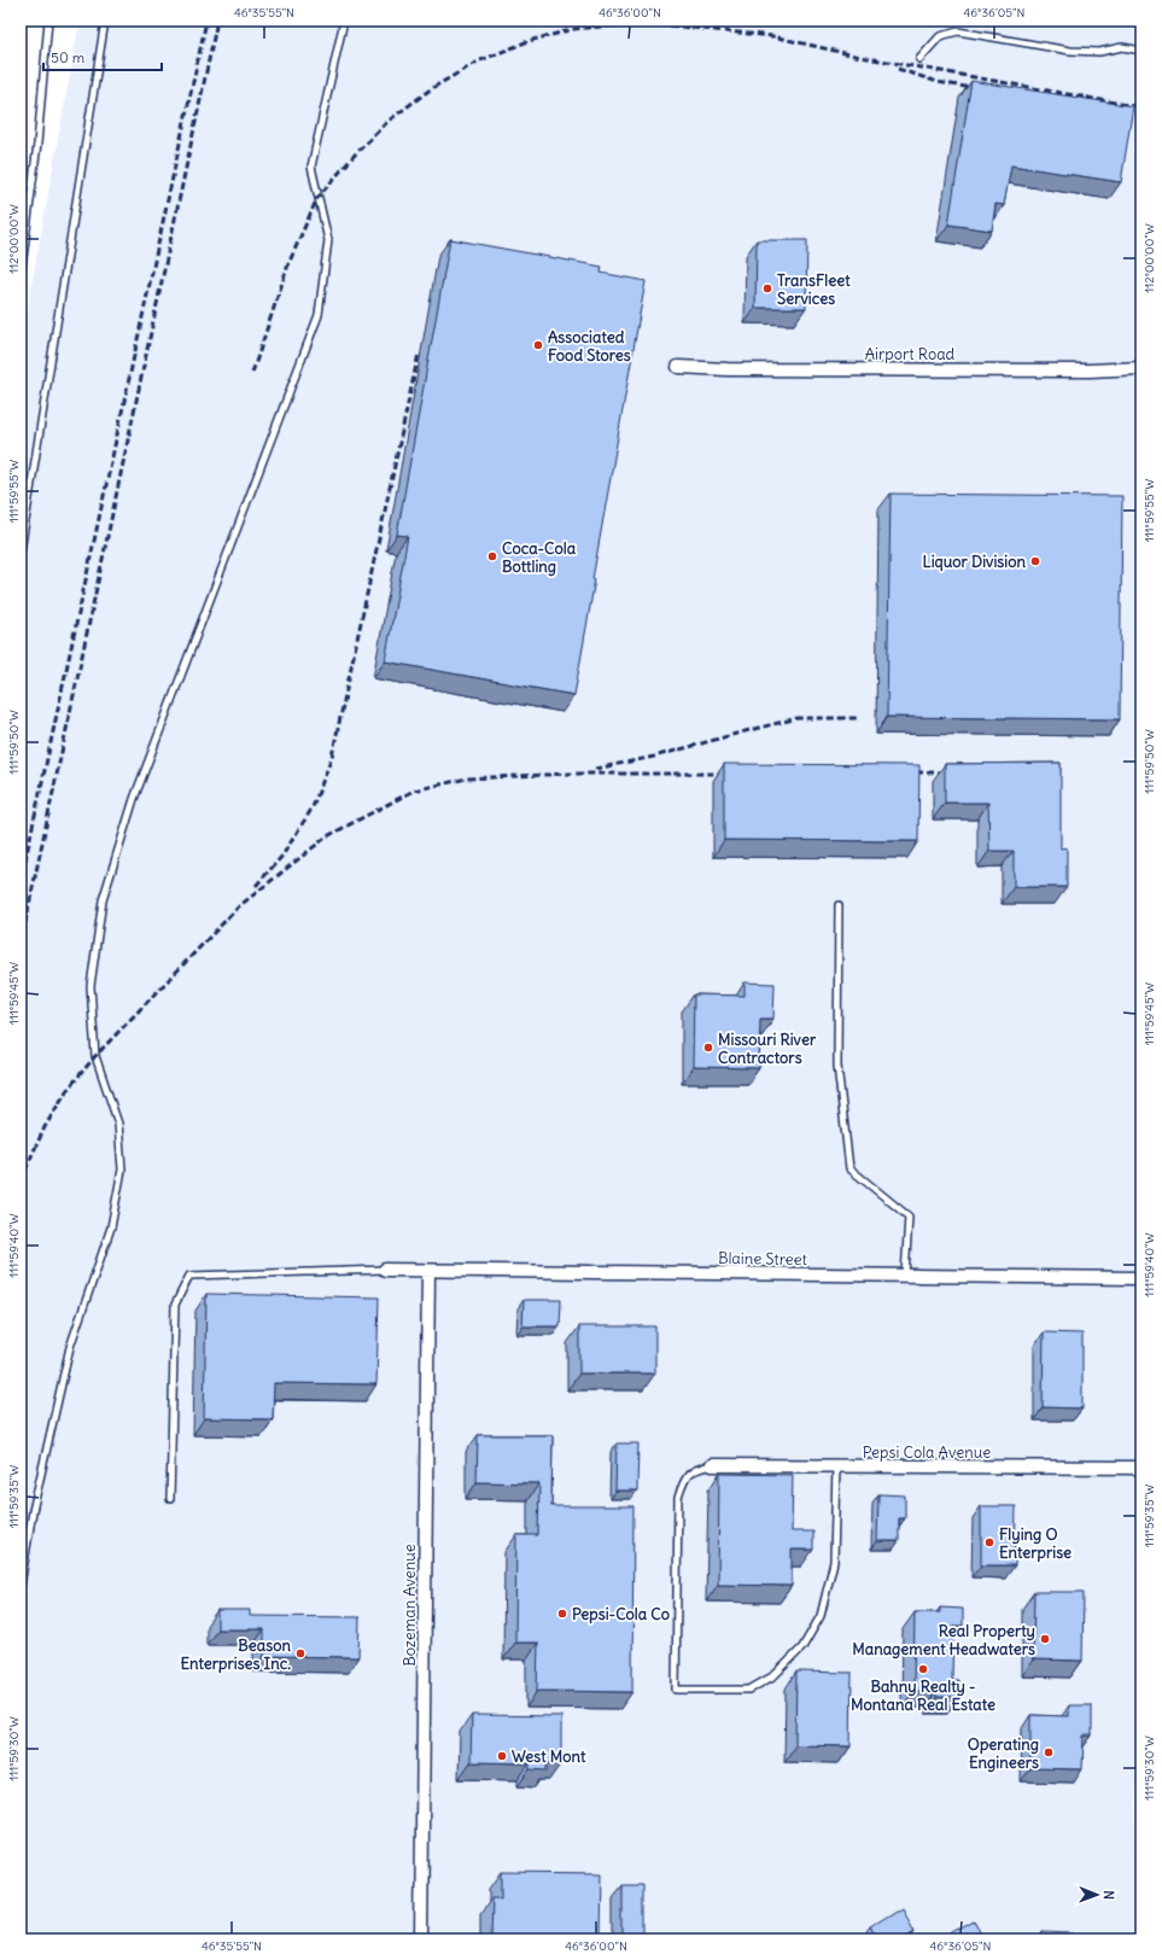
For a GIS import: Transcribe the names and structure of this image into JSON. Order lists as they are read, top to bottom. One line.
{"streets":{"street":["Airport Road","Blaine Street","Pepsi Cola Avenue","Bozeman Avenue"]},"crossings":[["Blaine Street","Bozeman Avenue"]],"places":["TransFleet Services","Associated Food Stores","Coca-Cola Bottling","Liquor Division","Missouri River Contractors","Flying O Enterprise","Pepsi-Cola Co","Real Property Management Headwaters","Beason Enterprises Inc.","Bahny Realty - Montana Real Estate","Operating Engineers","West Mont"],"scale_bar":"50 m","north":"right","coordinates":["46°35'55\"N","46°36'00\"N","46°36'05\"N","112°00'00\"W","111°59'55\"W","111°59'50\"W","111°59'45\"W","111°59'40\"W","111°59'35\"W","111°59'30\"W"]}
